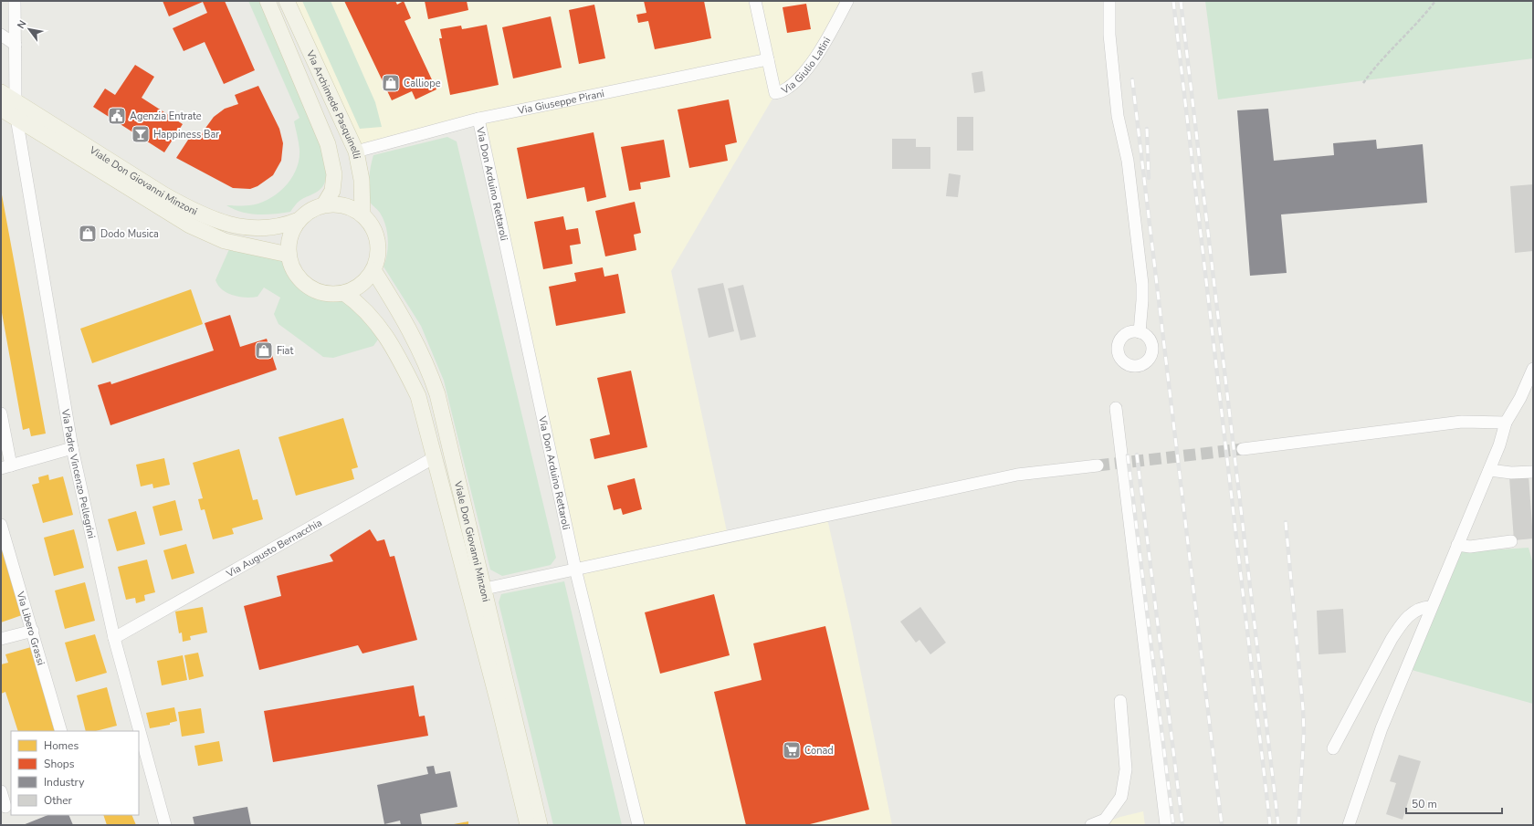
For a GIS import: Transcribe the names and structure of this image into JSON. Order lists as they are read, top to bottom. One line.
{"streets":{"main road":["Via Archimede Pasquinelli","Viale Don Giovanni Minzoni"],"street":["Via Giulio Latini","Via Giuseppe Pirani","Via Don Arduino Rettaroli","Via Padre Vincenzo Pellegrini","Via Augusto Bernacchia","Via Libero Grassi"]},"crossings":[["Via Giulio Latini","Via Giuseppe Pirani"],["Via Giuseppe Pirani","Via Archimede Pasquinelli"],["Via Giuseppe Pirani","Via Don Arduino Rettaroli"],["Via Archimede Pasquinelli","Viale Don Giovanni Minzoni"],["Viale Don Giovanni Minzoni","Via Padre Vincenzo Pellegrini"],["Viale Don Giovanni Minzoni","Via Augusto Bernacchia"],["Via Padre Vincenzo Pellegrini","Via Augusto Bernacchia"]],"places":{"shop":["Calliope","Dodo Musica","Fiat"],"public building":["Agenzia Entrate"],"bar":["Happiness Bar"],"supermarket":["Conad"]},"legend":["Homes","Shops","Industry","Other"],"scale_bar":"50 m","north":"top left"}
